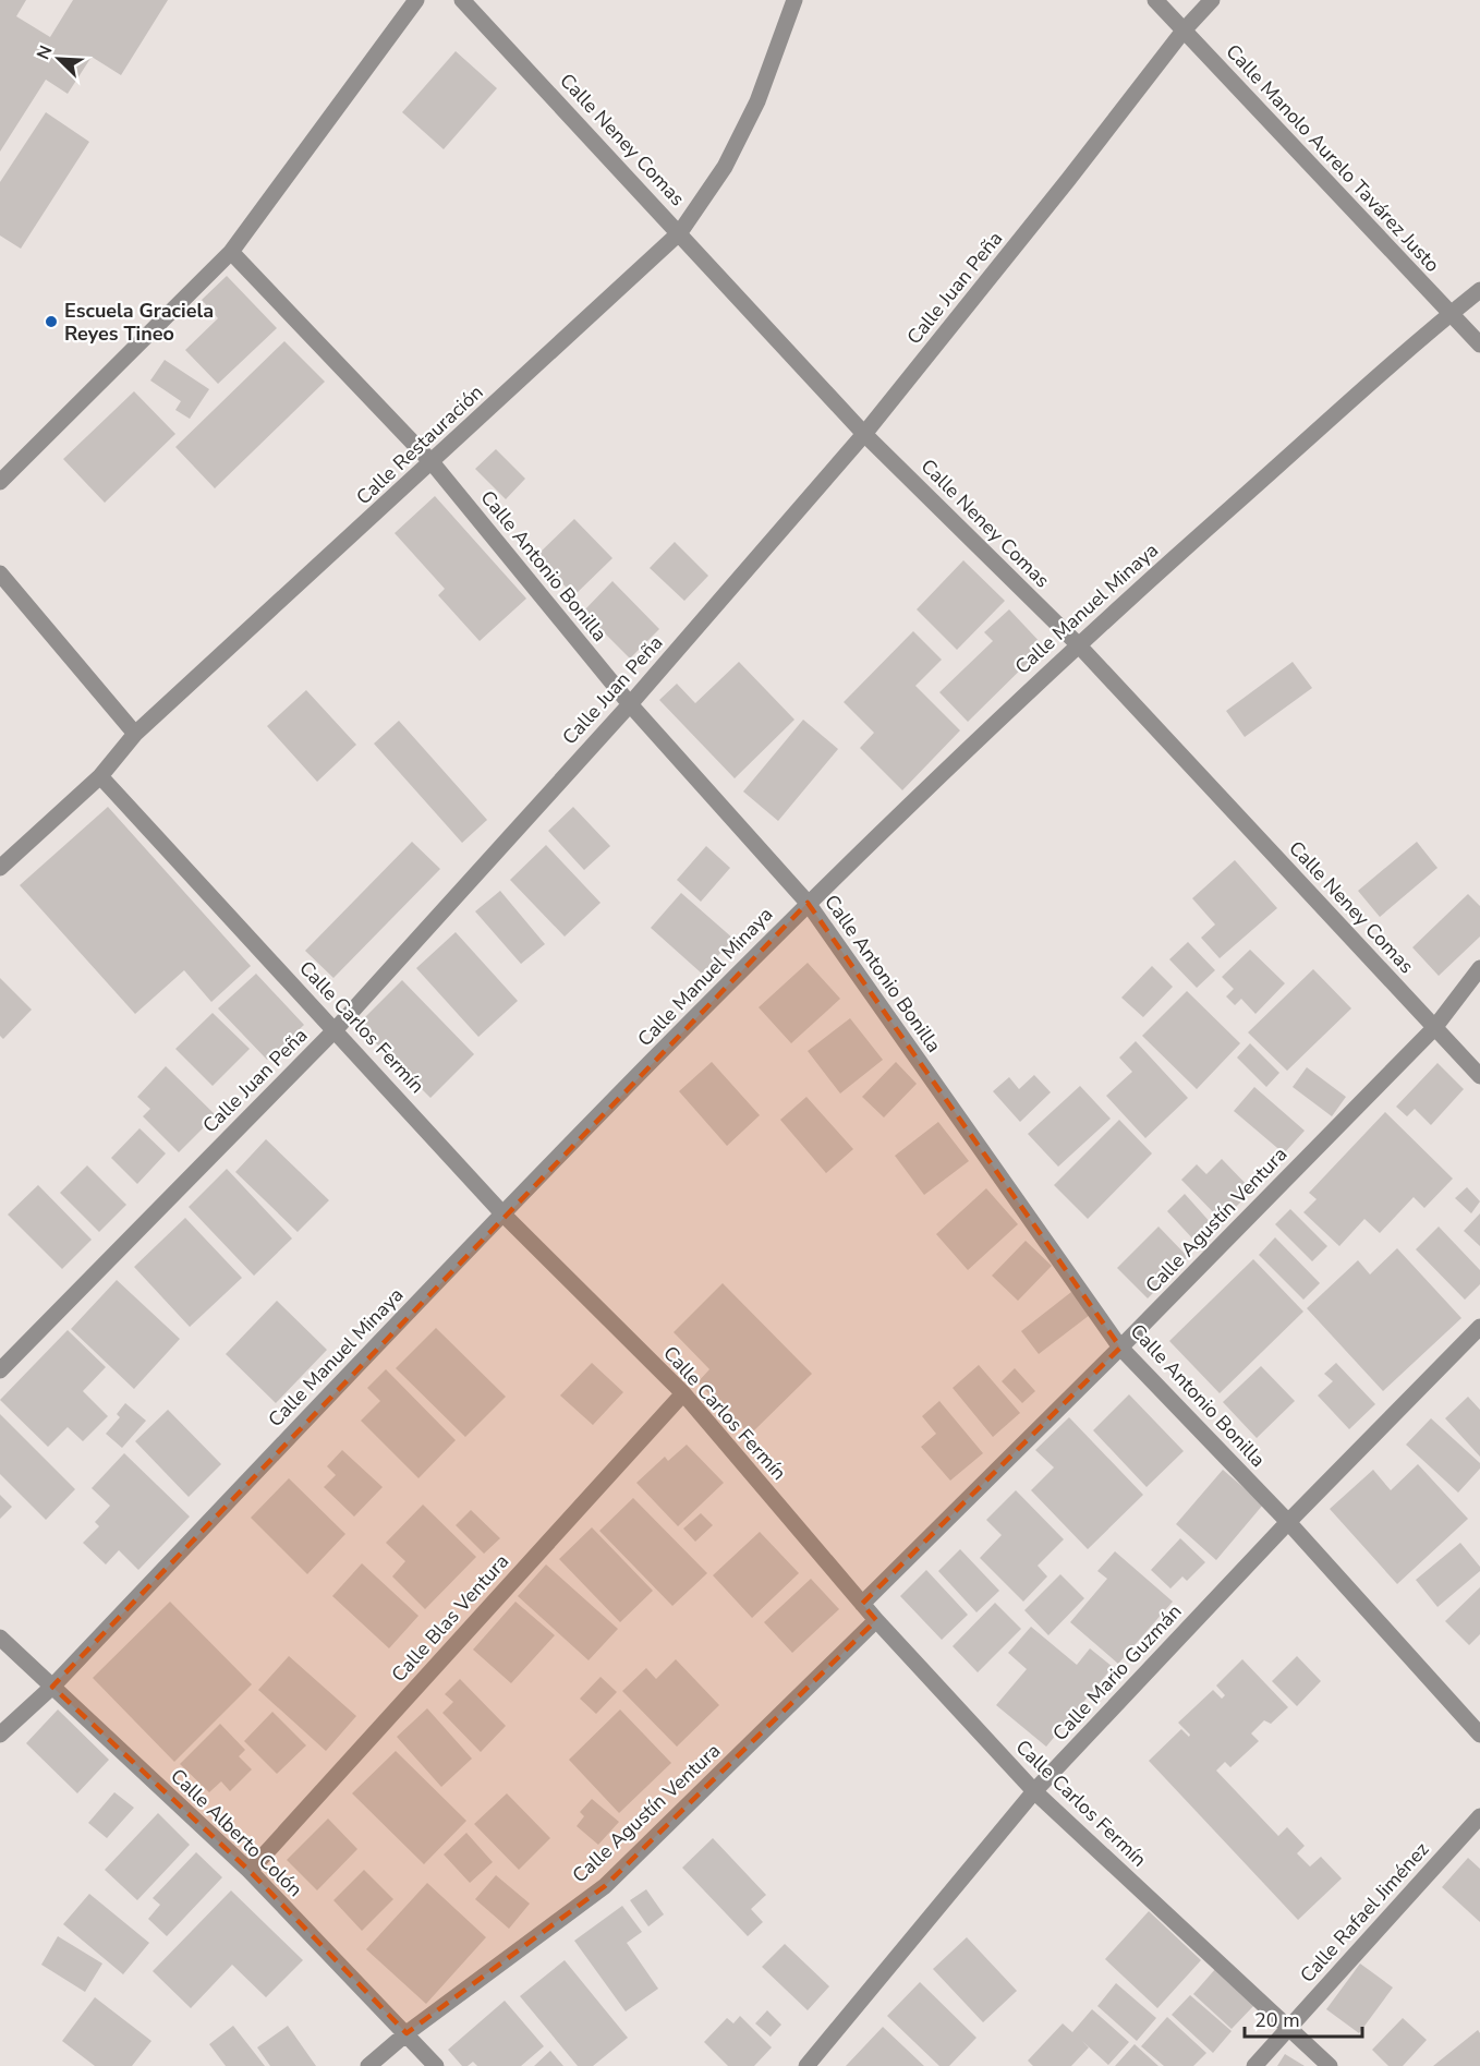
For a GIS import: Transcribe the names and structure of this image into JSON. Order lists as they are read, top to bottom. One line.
{"streets":{"street":["Calle Neney Comas","Calle Manolo Aurelo Tavárez Justo","Calle Juan Peña","Calle Restauración","Calle Antonio Bonilla","Calle Manuel Minaya","Calle Carlos Fermín","Calle Agustín Ventura","Calle Blas Ventura","Calle Mario Guzmán","Calle Alberto Colón","Calle Rafael Jiménez"]},"crossings":[["Calle Neney Comas","Calle Juan Peña"],["Calle Neney Comas","Calle Restauración"],["Calle Neney Comas","Calle Manuel Minaya"],["Calle Neney Comas","Calle Agustín Ventura"],["Calle Manolo Aurelo Tavárez Justo","Calle Juan Peña"],["Calle Manolo Aurelo Tavárez Justo","Calle Manuel Minaya"],["Calle Juan Peña","Calle Antonio Bonilla"],["Calle Juan Peña","Calle Carlos Fermín"],["Calle Restauración","Calle Antonio Bonilla"],["Calle Restauración","Calle Carlos Fermín"],["Calle Antonio Bonilla","Calle Manuel Minaya"],["Calle Antonio Bonilla","Calle Agustín Ventura"],["Calle Antonio Bonilla","Calle Mario Guzmán"],["Calle Manuel Minaya","Calle Carlos Fermín"],["Calle Manuel Minaya","Calle Alberto Colón"],["Calle Carlos Fermín","Calle Agustín Ventura"],["Calle Carlos Fermín","Calle Blas Ventura"],["Calle Carlos Fermín","Calle Mario Guzmán"],["Calle Carlos Fermín","Calle Rafael Jiménez"],["Calle Agustín Ventura","Calle Alberto Colón"],["Calle Blas Ventura","Calle Alberto Colón"]],"places":["Escuela Graciela Reyes Tineo"],"scale_bar":"20 m","north":"top left"}
